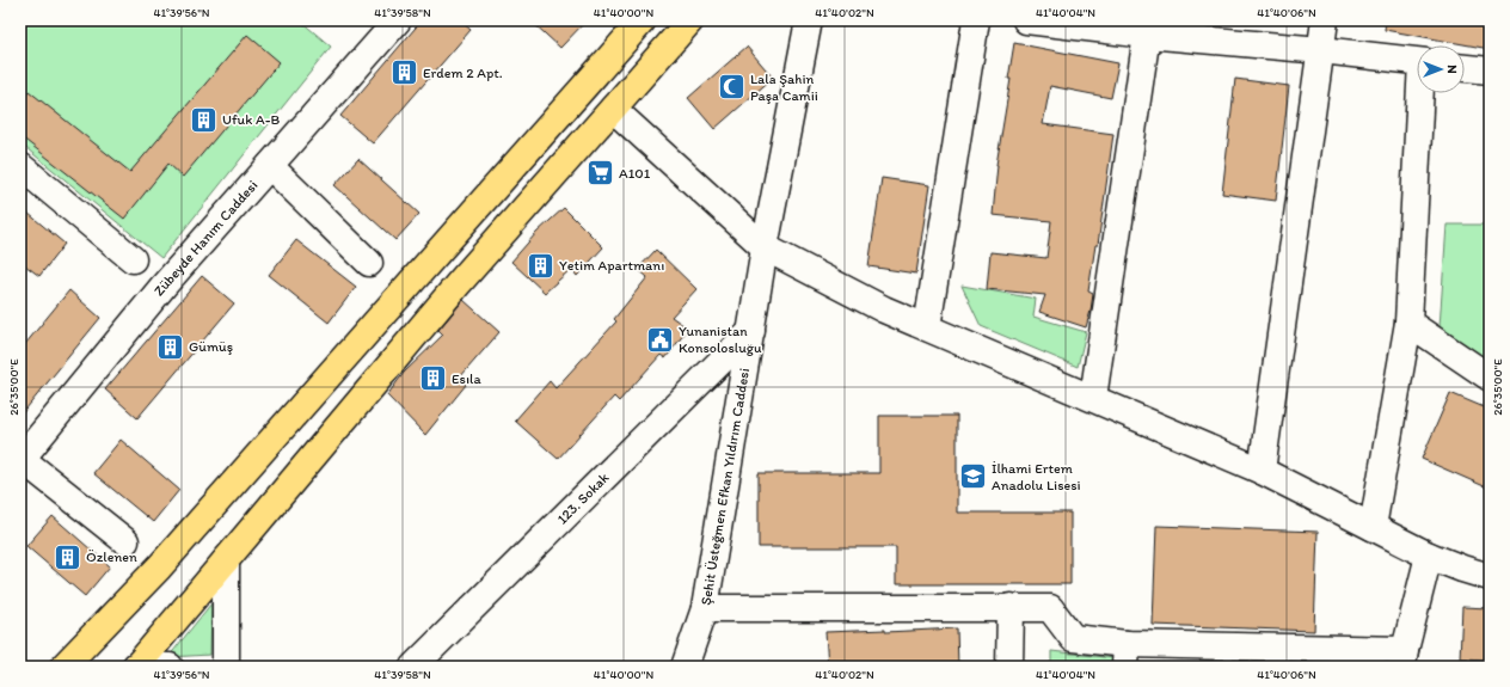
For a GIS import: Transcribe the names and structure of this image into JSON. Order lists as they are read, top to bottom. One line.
{"streets":{"street":["Zübeyde Hanım Caddesi","Şehit Üsteğmen Efkan Yıldırım Caddesi","123. Sokak"]},"crossings":[["Şehit Üsteğmen Efkan Yıldırım Caddesi","123. Sokak"]],"places":{"building":["Erdem 2 Apt.","Ufuk A-B","Yetim Apartmanı","Gümüş","Esıla","Özlenen"],"mosque":["Lala Şahin Paşa Camii"],"supermarket":["A101"],"public building":["Yunanistan Konsolosluğu"],"school or university":["İlhami Ertem Anadolu Lisesi"]},"north":"right","coordinates":["41°39'56\"N","41°39'58\"N","41°40'00\"N","41°40'02\"N","41°40'04\"N","41°40'06\"N","26°35'00\"E"]}
